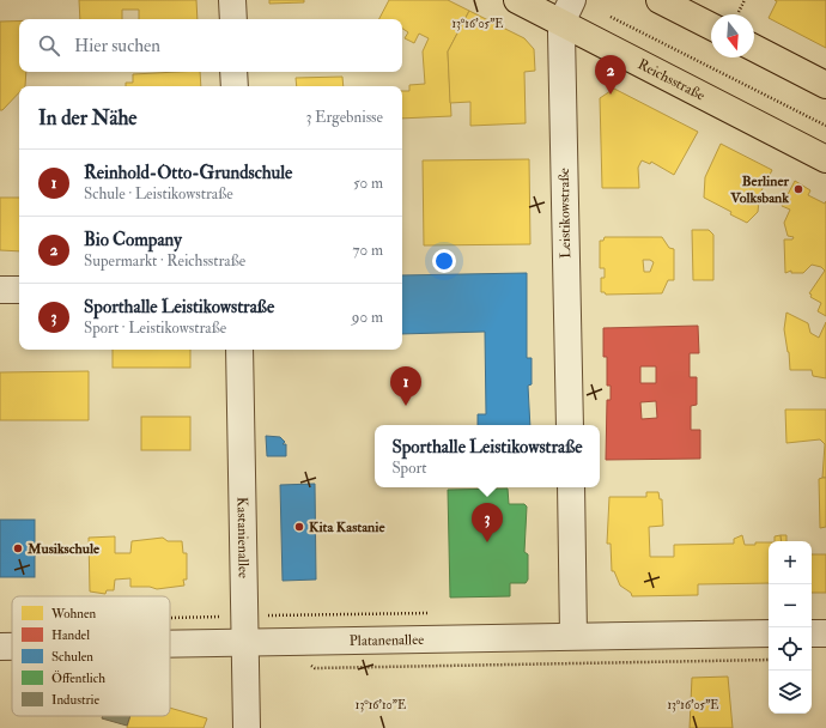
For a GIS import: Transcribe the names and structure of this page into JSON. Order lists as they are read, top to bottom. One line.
{"streets":{"main road":["Reichsstraße"],"street":["Leistikowstraße","Kastanienallee","Platanenallee"]},"crossings":[["Reichsstraße","Leistikowstraße"],["Kastanienallee","Platanenallee"]],"places":["Berliner Volksbank","Kita Kastanie","Musikschule"],"legend":["Wohnen","Handel","Schulen","Öffentlich","Industrie"],"north":"bottom","page":{"search":"Hier suchen","pins":["2","1","3"],"heading":["In der Nähe","3 Ergebnisse"],"list":[{"mark":"1","name":"Reinhold-Otto-Grundschule","note":"Schule · Leistikowstraße","value":"50 m"},{"mark":"2","name":"Bio Company","note":"Supermarkt · Reichsstraße","value":"70 m"},{"mark":"3","name":"Sporthalle Leistikowstraße","note":"Sport · Leistikowstraße","value":"90 m"}],"popup":["Sporthalle Leistikowstraße","Sport"],"map_buttons":["+","−"]},"coordinates":["13°16'05\"E","13°16'10\"E"]}
